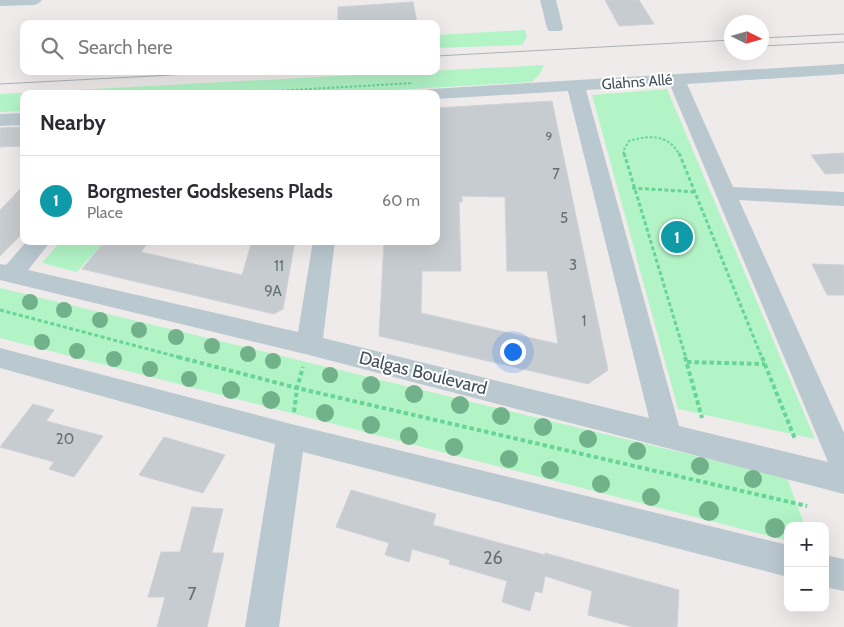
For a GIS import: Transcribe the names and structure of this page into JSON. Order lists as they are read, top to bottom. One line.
{"streets":{"street":["Glahns Allé","Dalgas Boulevard"]},"house_numbers":["9","7","5","3","11","9A","1","20","26","7"],"north":"right","page":{"search":"Search here","heading":"Nearby","list":[{"mark":"1","name":"Borgmester Godskesens Plads","note":"Place","value":"60 m"}],"pins":"1","map_buttons":["+","−"]}}
